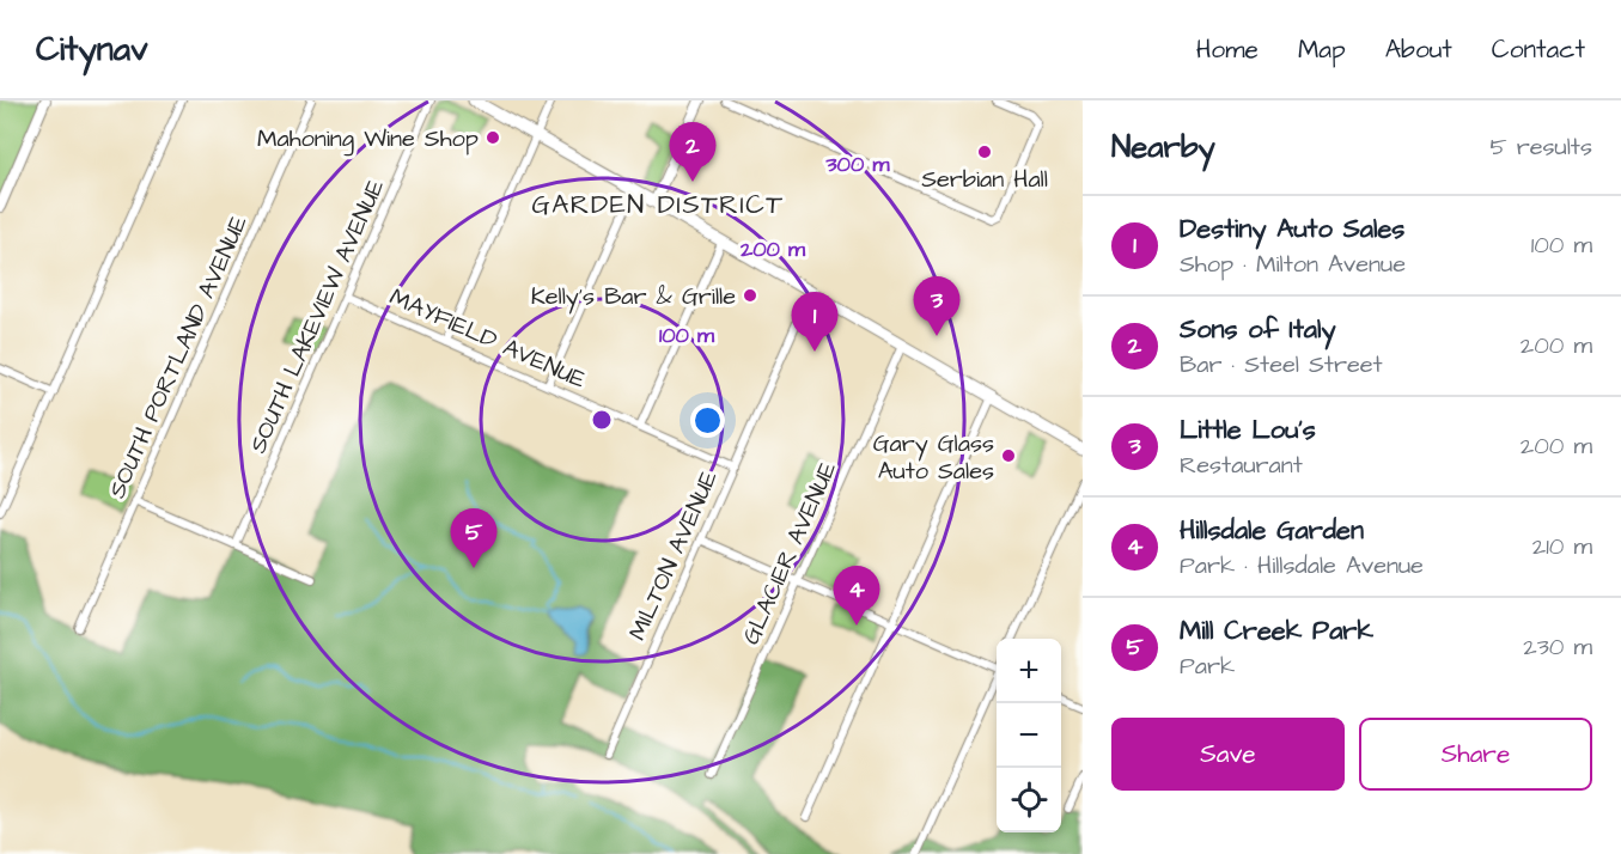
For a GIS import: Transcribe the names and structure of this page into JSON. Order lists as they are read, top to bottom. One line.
{"streets":{"street":["SOUTH LAKEVIEW AVENUE","MAYFIELD AVENUE","SOUTH PORTLAND AVENUE","GLACIER AVENUE","MILTON AVENUE"]},"crossings":[["SOUTH LAKEVIEW AVENUE","MAYFIELD AVENUE"],["MAYFIELD AVENUE","MILTON AVENUE"]],"districts":["GARDEN DISTRICT"],"places":["Mahoning Wine Shop","Serbian Hall","Kelly's Bar & Grille","Gary Glass Auto Sales"],"page":{"header":"Citynav","nav":["Home","Map","About","Contact"],"heading":["Nearby","5 results"],"pins":["2","3","1","5","4"],"list":[{"mark":"1","name":"Destiny Auto Sales","note":"Shop · Milton Avenue","value":"100 m"},{"mark":"2","name":"Sons of Italy","note":"Bar · Steel Street","value":"200 m"},{"mark":"3","name":"Little Lou's","note":"Restaurant","value":"200 m"},{"mark":"4","name":"Hillsdale Garden","note":"Park · Hillsdale Avenue","value":"210 m"},{"mark":"5","name":"Mill Creek Park","note":"Park","value":"230 m"}],"map_buttons":["+","−"],"buttons":["Save","Share"]},"rings":["300 m","200 m","100 m"]}
